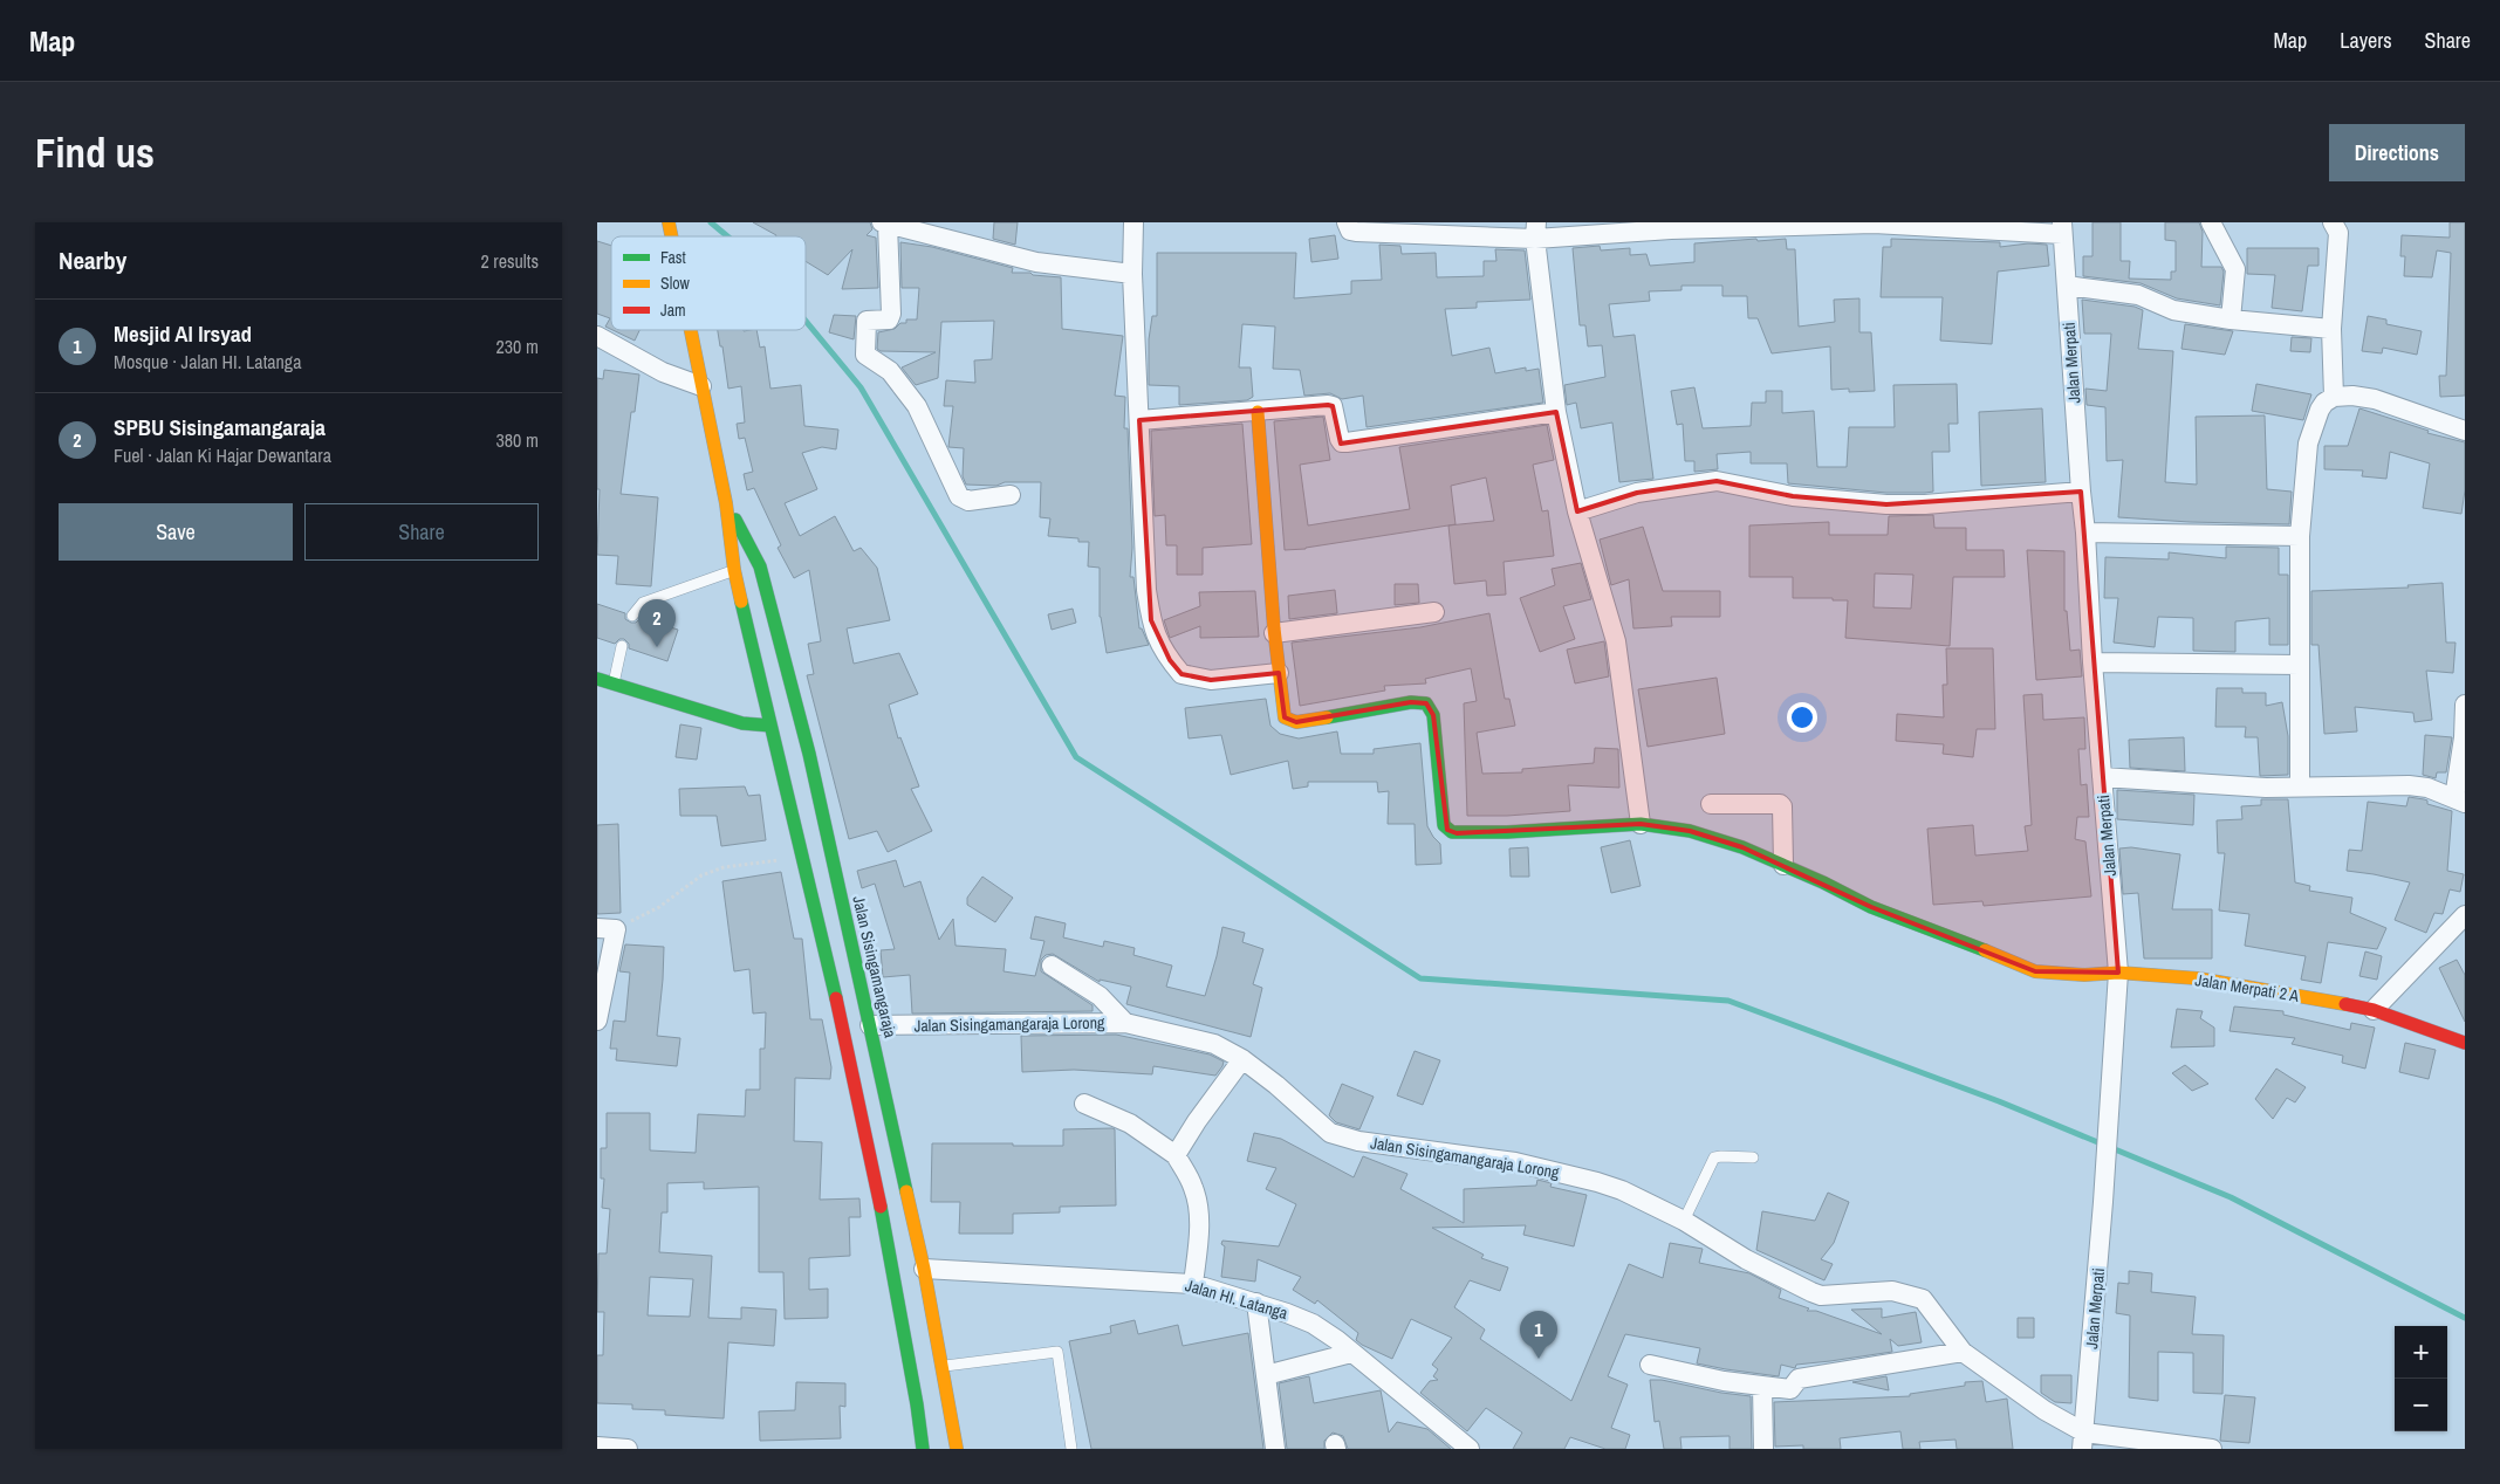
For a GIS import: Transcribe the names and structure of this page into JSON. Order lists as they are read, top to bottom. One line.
{"streets":{"main road":["Jalan Sisingamangaraja","Jalan Merpati 2 A"],"street":["Jalan Merpati","Jalan Sisingamangaraja Lorong","Jalan HI. Latanga"]},"crossings":[["Jalan Merpati","Jalan Merpati 2 A"],["Jalan Merpati","Jalan Sisingamangaraja Lorong"],["Jalan Sisingamangaraja","Jalan Sisingamangaraja Lorong"],["Jalan Sisingamangaraja","Jalan HI. Latanga"]],"legend":["Fast","Slow","Jam"],"page":{"header":"Map","nav":["Map","Layers","Share"],"buttons":["Directions",["Save","Share"]],"title":"Find us","heading":["Nearby","2 results"],"list":[{"mark":"1","name":"Mesjid Al Irsyad","note":"Mosque · Jalan HI. Latanga","value":"230 m"},{"mark":"2","name":"SPBU Sisingamangaraja","note":"Fuel · Jalan Ki Hajar Dewantara","value":"380 m"}],"pins":["2","1"],"map_buttons":["+","−"]}}
